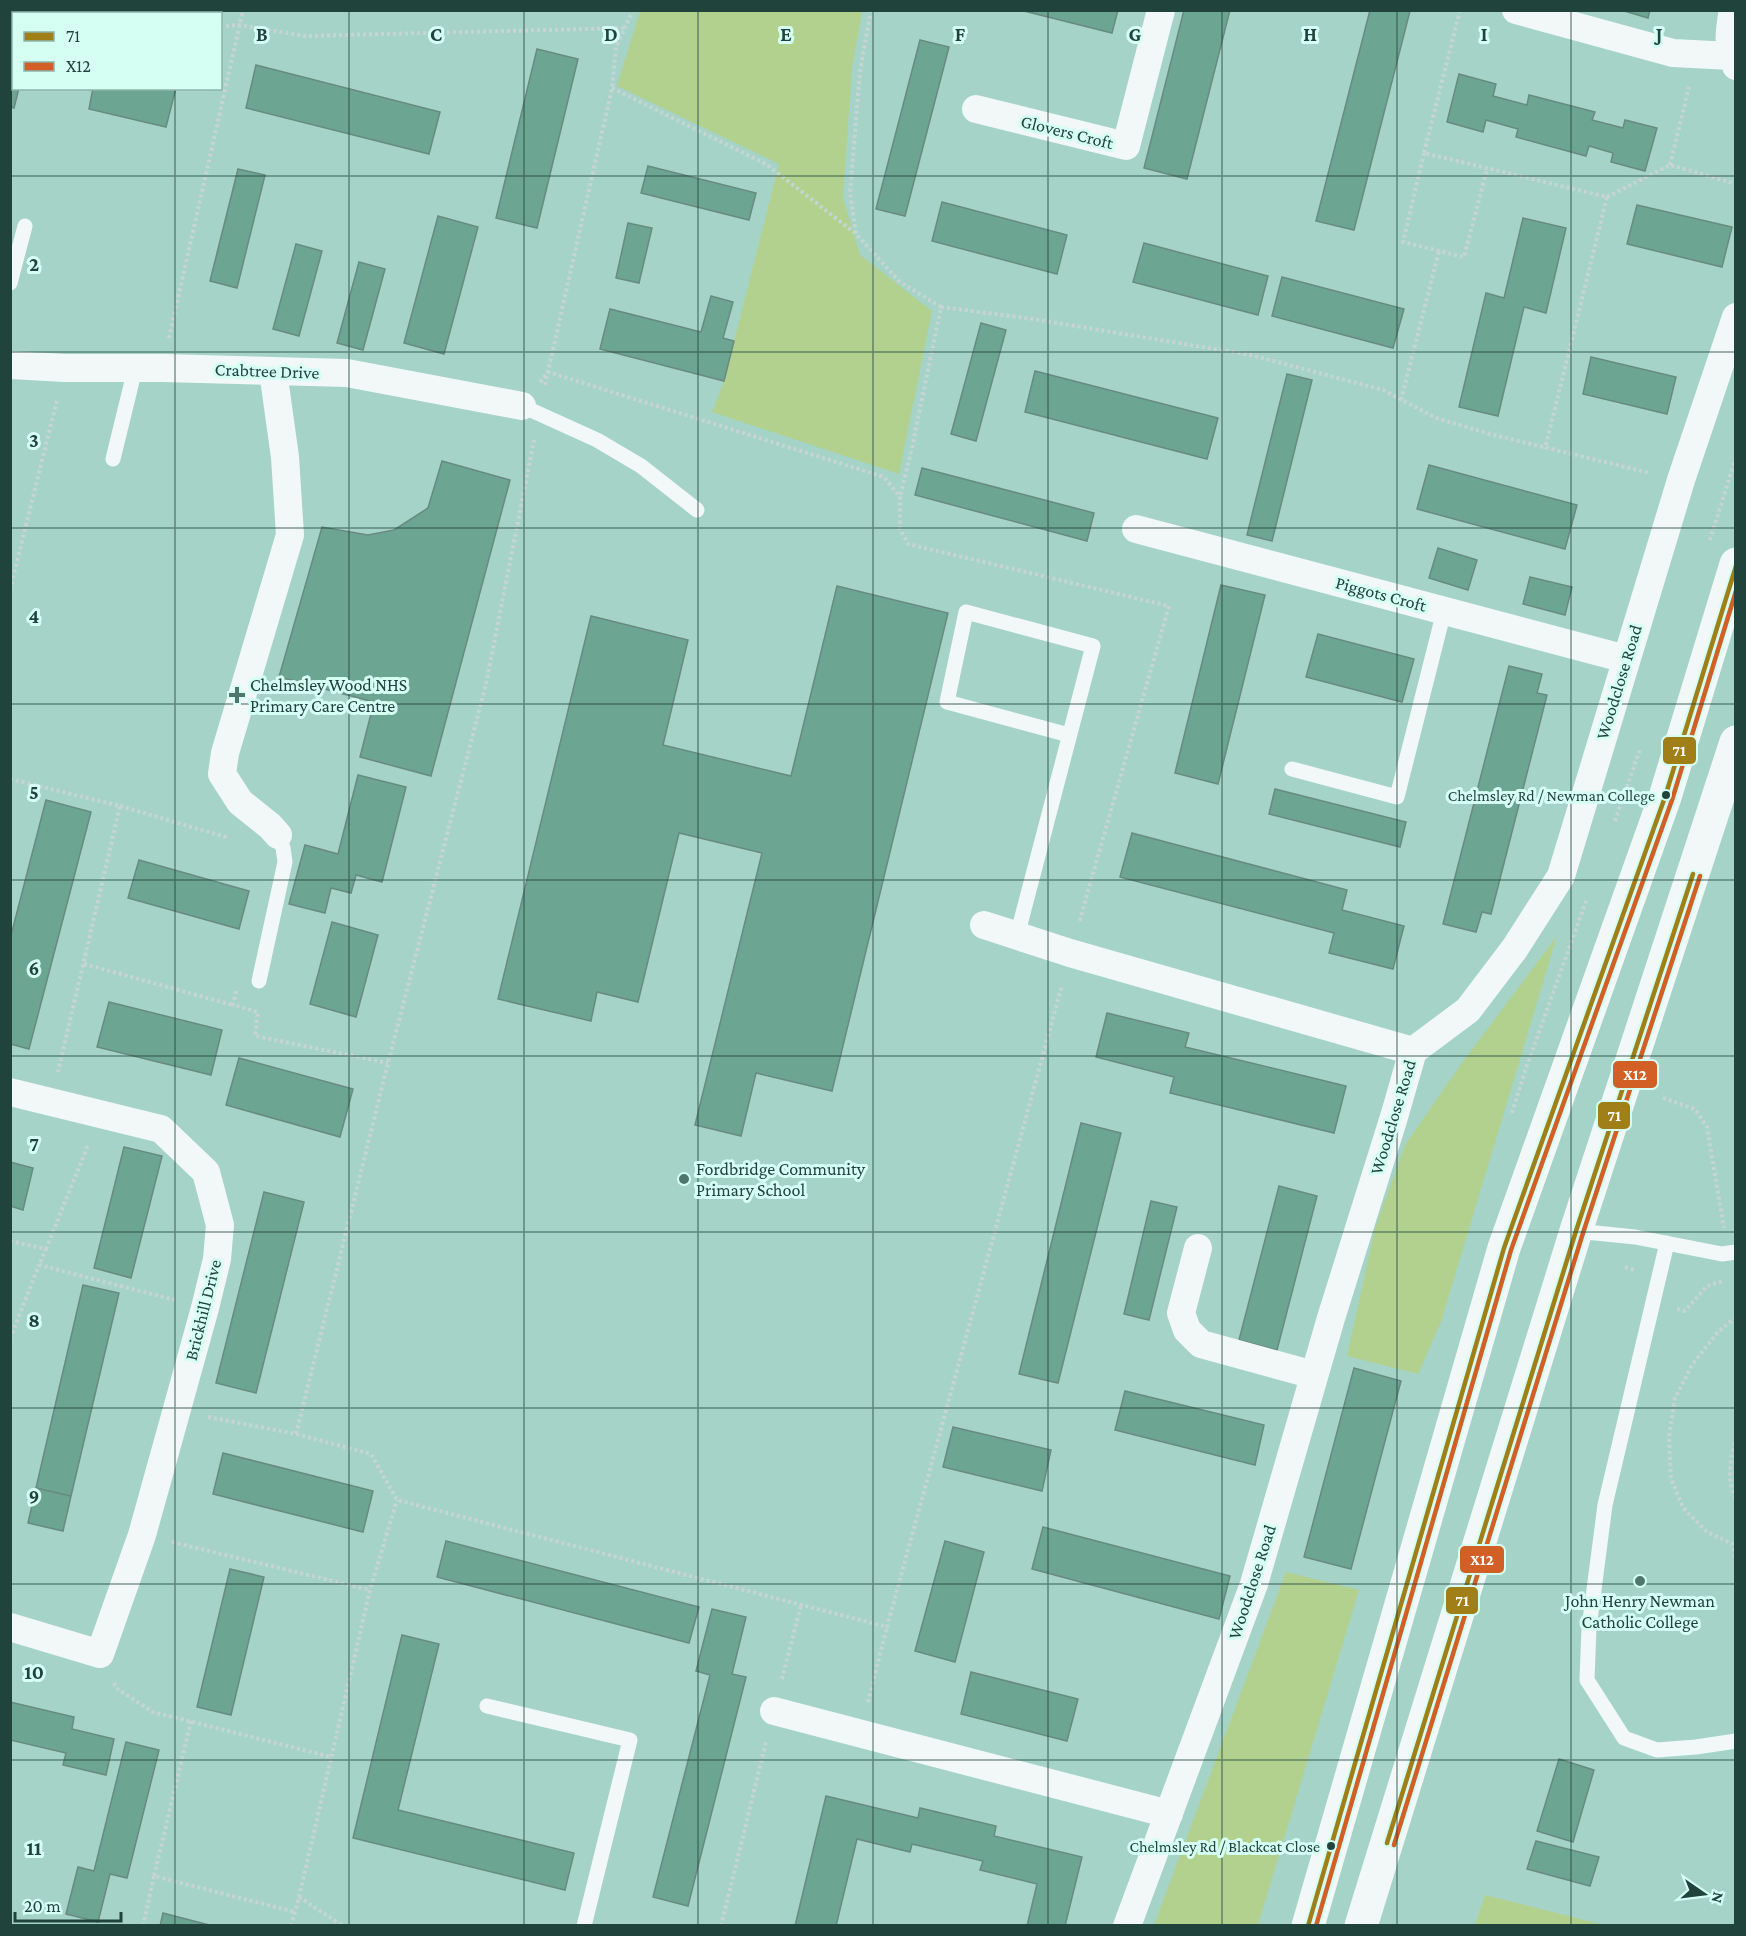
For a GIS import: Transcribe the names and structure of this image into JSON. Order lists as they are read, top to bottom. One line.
{"streets":{"street":["Glovers Croft","Crabtree Drive","Piggots Croft","Woodclose Road","Brickhill Drive"]},"crossings":[["Piggots Croft","Woodclose Road"]],"places":{"health":["Chelmsley Wood NHS Primary Care Centre"],"other":["Chelmsley Rd / Newman College","Fordbridge Community Primary School","John Henry Newman Catholic College","Chelmsley Rd / Blackcat Close"]},"lines":["transit line 71","transit line X12"],"legend":["71","X12"],"scale_bar":"20 m","north":"right","grid":{"columns":["B","C","D","E","F","G","H","I","J"],"rows":["2","3","4","5","6","7","8","9","10","11"]}}
